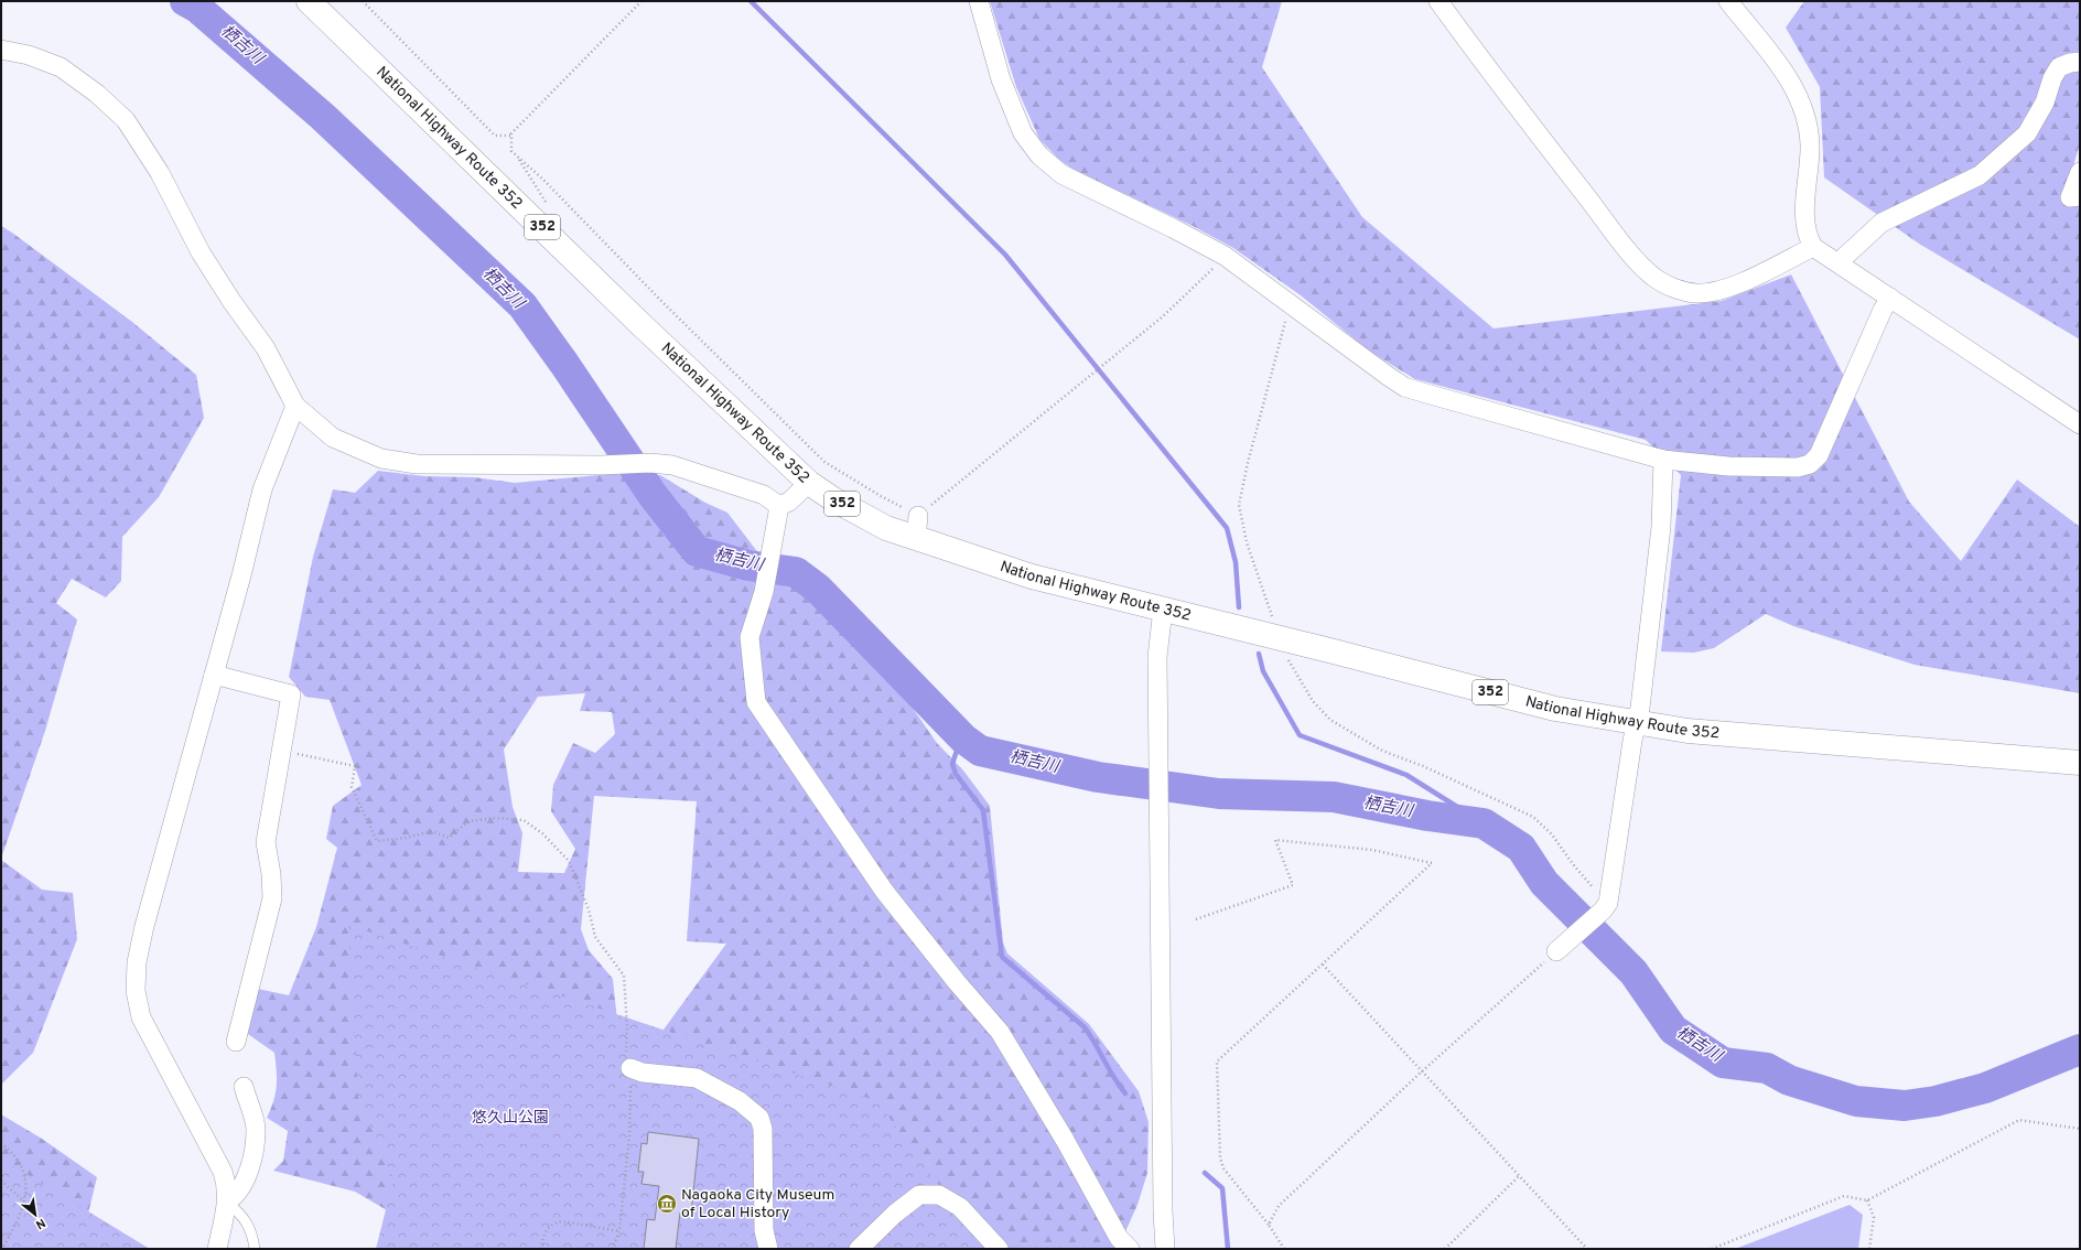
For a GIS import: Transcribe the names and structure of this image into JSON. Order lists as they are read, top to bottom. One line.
{"streets":{"highway":["National Highway Route 352","352"]},"water":["栖吉川"],"parks":["悠久山公園"],"places":{"museum":["Nagaoka City Museum of Local History"]},"north":"bottom right"}
